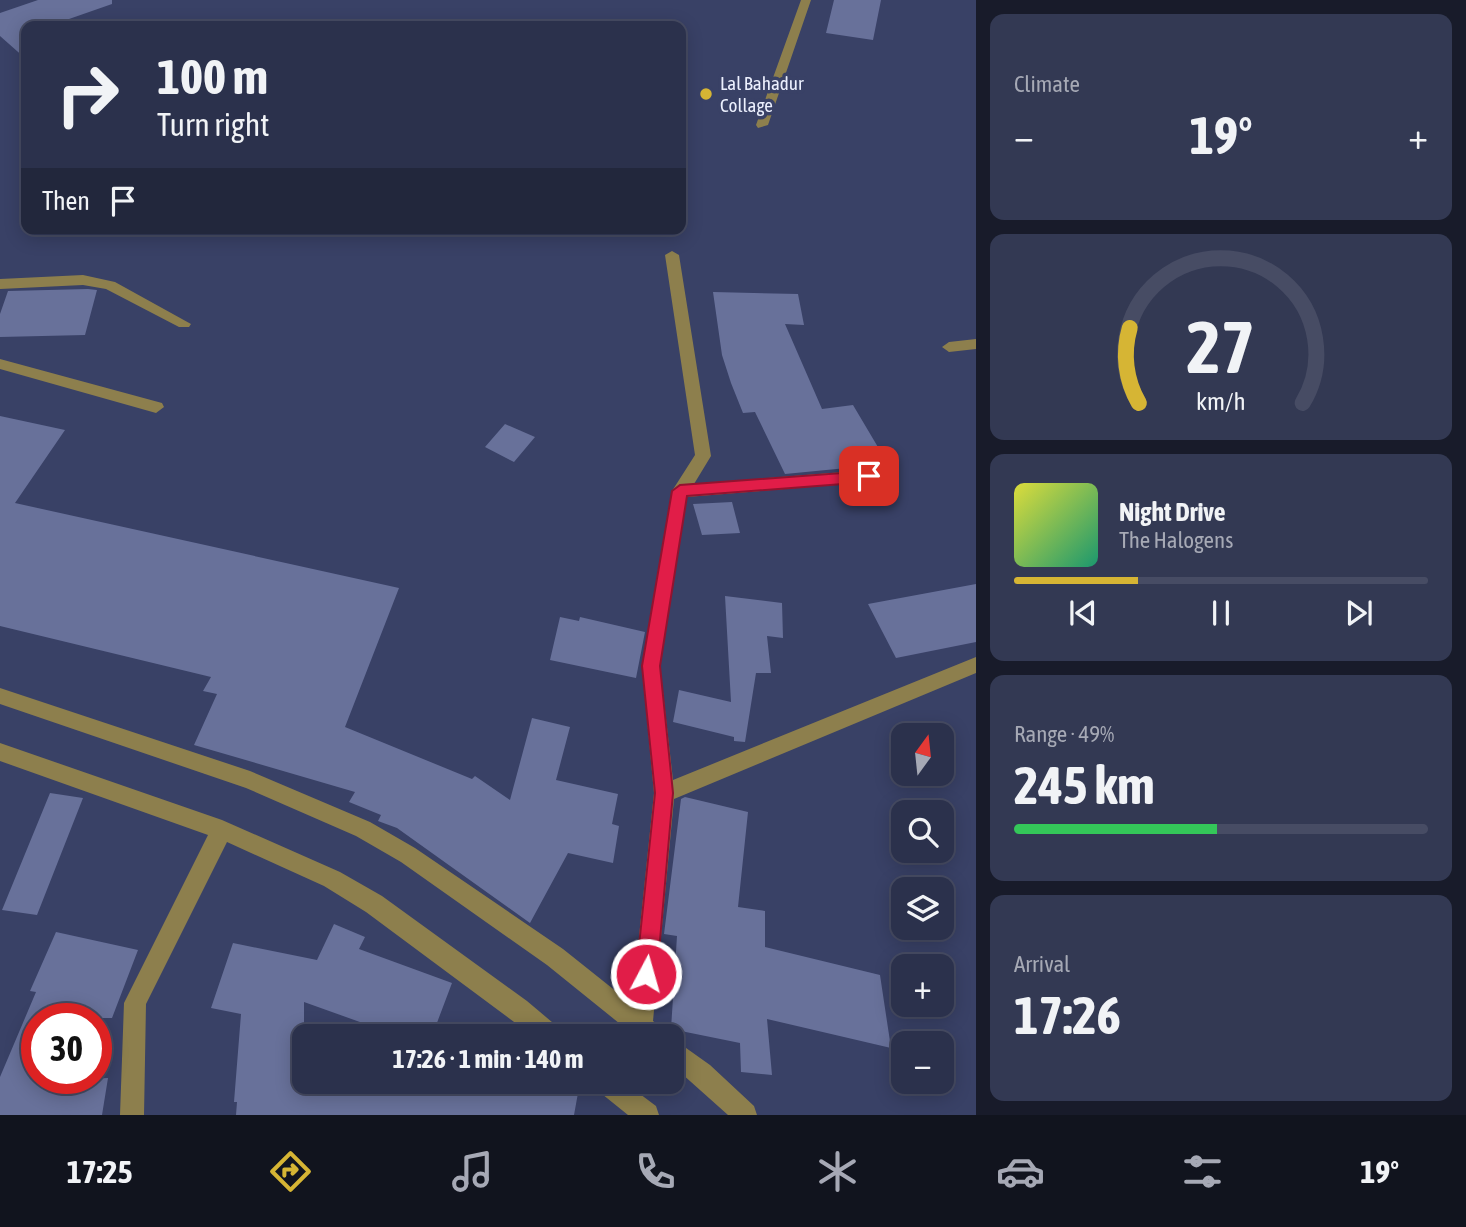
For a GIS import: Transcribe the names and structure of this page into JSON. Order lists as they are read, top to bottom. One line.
{"places":["Lal Bahadur Collage"],"north":"top","page":{"tile":["Climate",["Range · 49%","245 km"],["Arrival","17:26"]],"turn":["100 m","Turn right"],"heat":["−","19°","+"],"then":"Then","song":["Night Drive","The Halogens"],"map_buttons":["+","−"],"limit":"30","trip":"17:26 · 1 min · 140 m","tabs":["17:25","19°"],"gauge":["27","km/h"]}}
